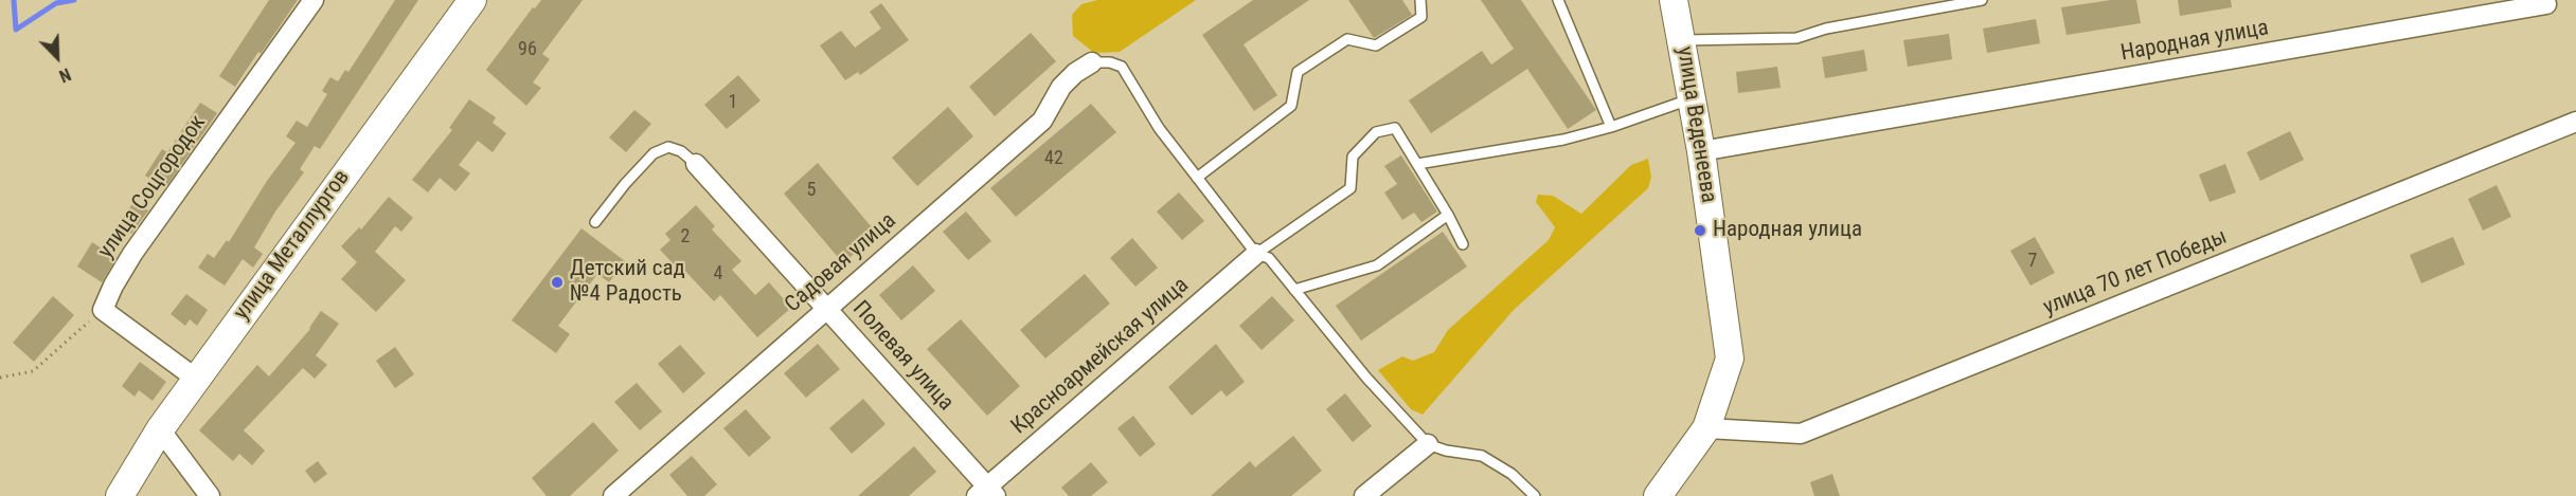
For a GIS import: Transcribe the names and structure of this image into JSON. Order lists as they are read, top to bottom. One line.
{"streets":{"main road":["улица Веденеева","улица Металлургов"],"street":["Народная улица","улица Соцгородок","Садовая улица","улица 70 лет Победы","Полевая улица","Красноармейская улица"]},"crossings":[["Народная улица","улица Веденеева"],["улица Веденеева","улица 70 лет Победы"],["Садовая улица","Полевая улица"],["Полевая улица","Красноармейская улица"]],"places":["Народная улица","Детский сад №4 Радость"],"house_numbers":["96","1","42","5","2","7","4"],"north":"bottom right"}
